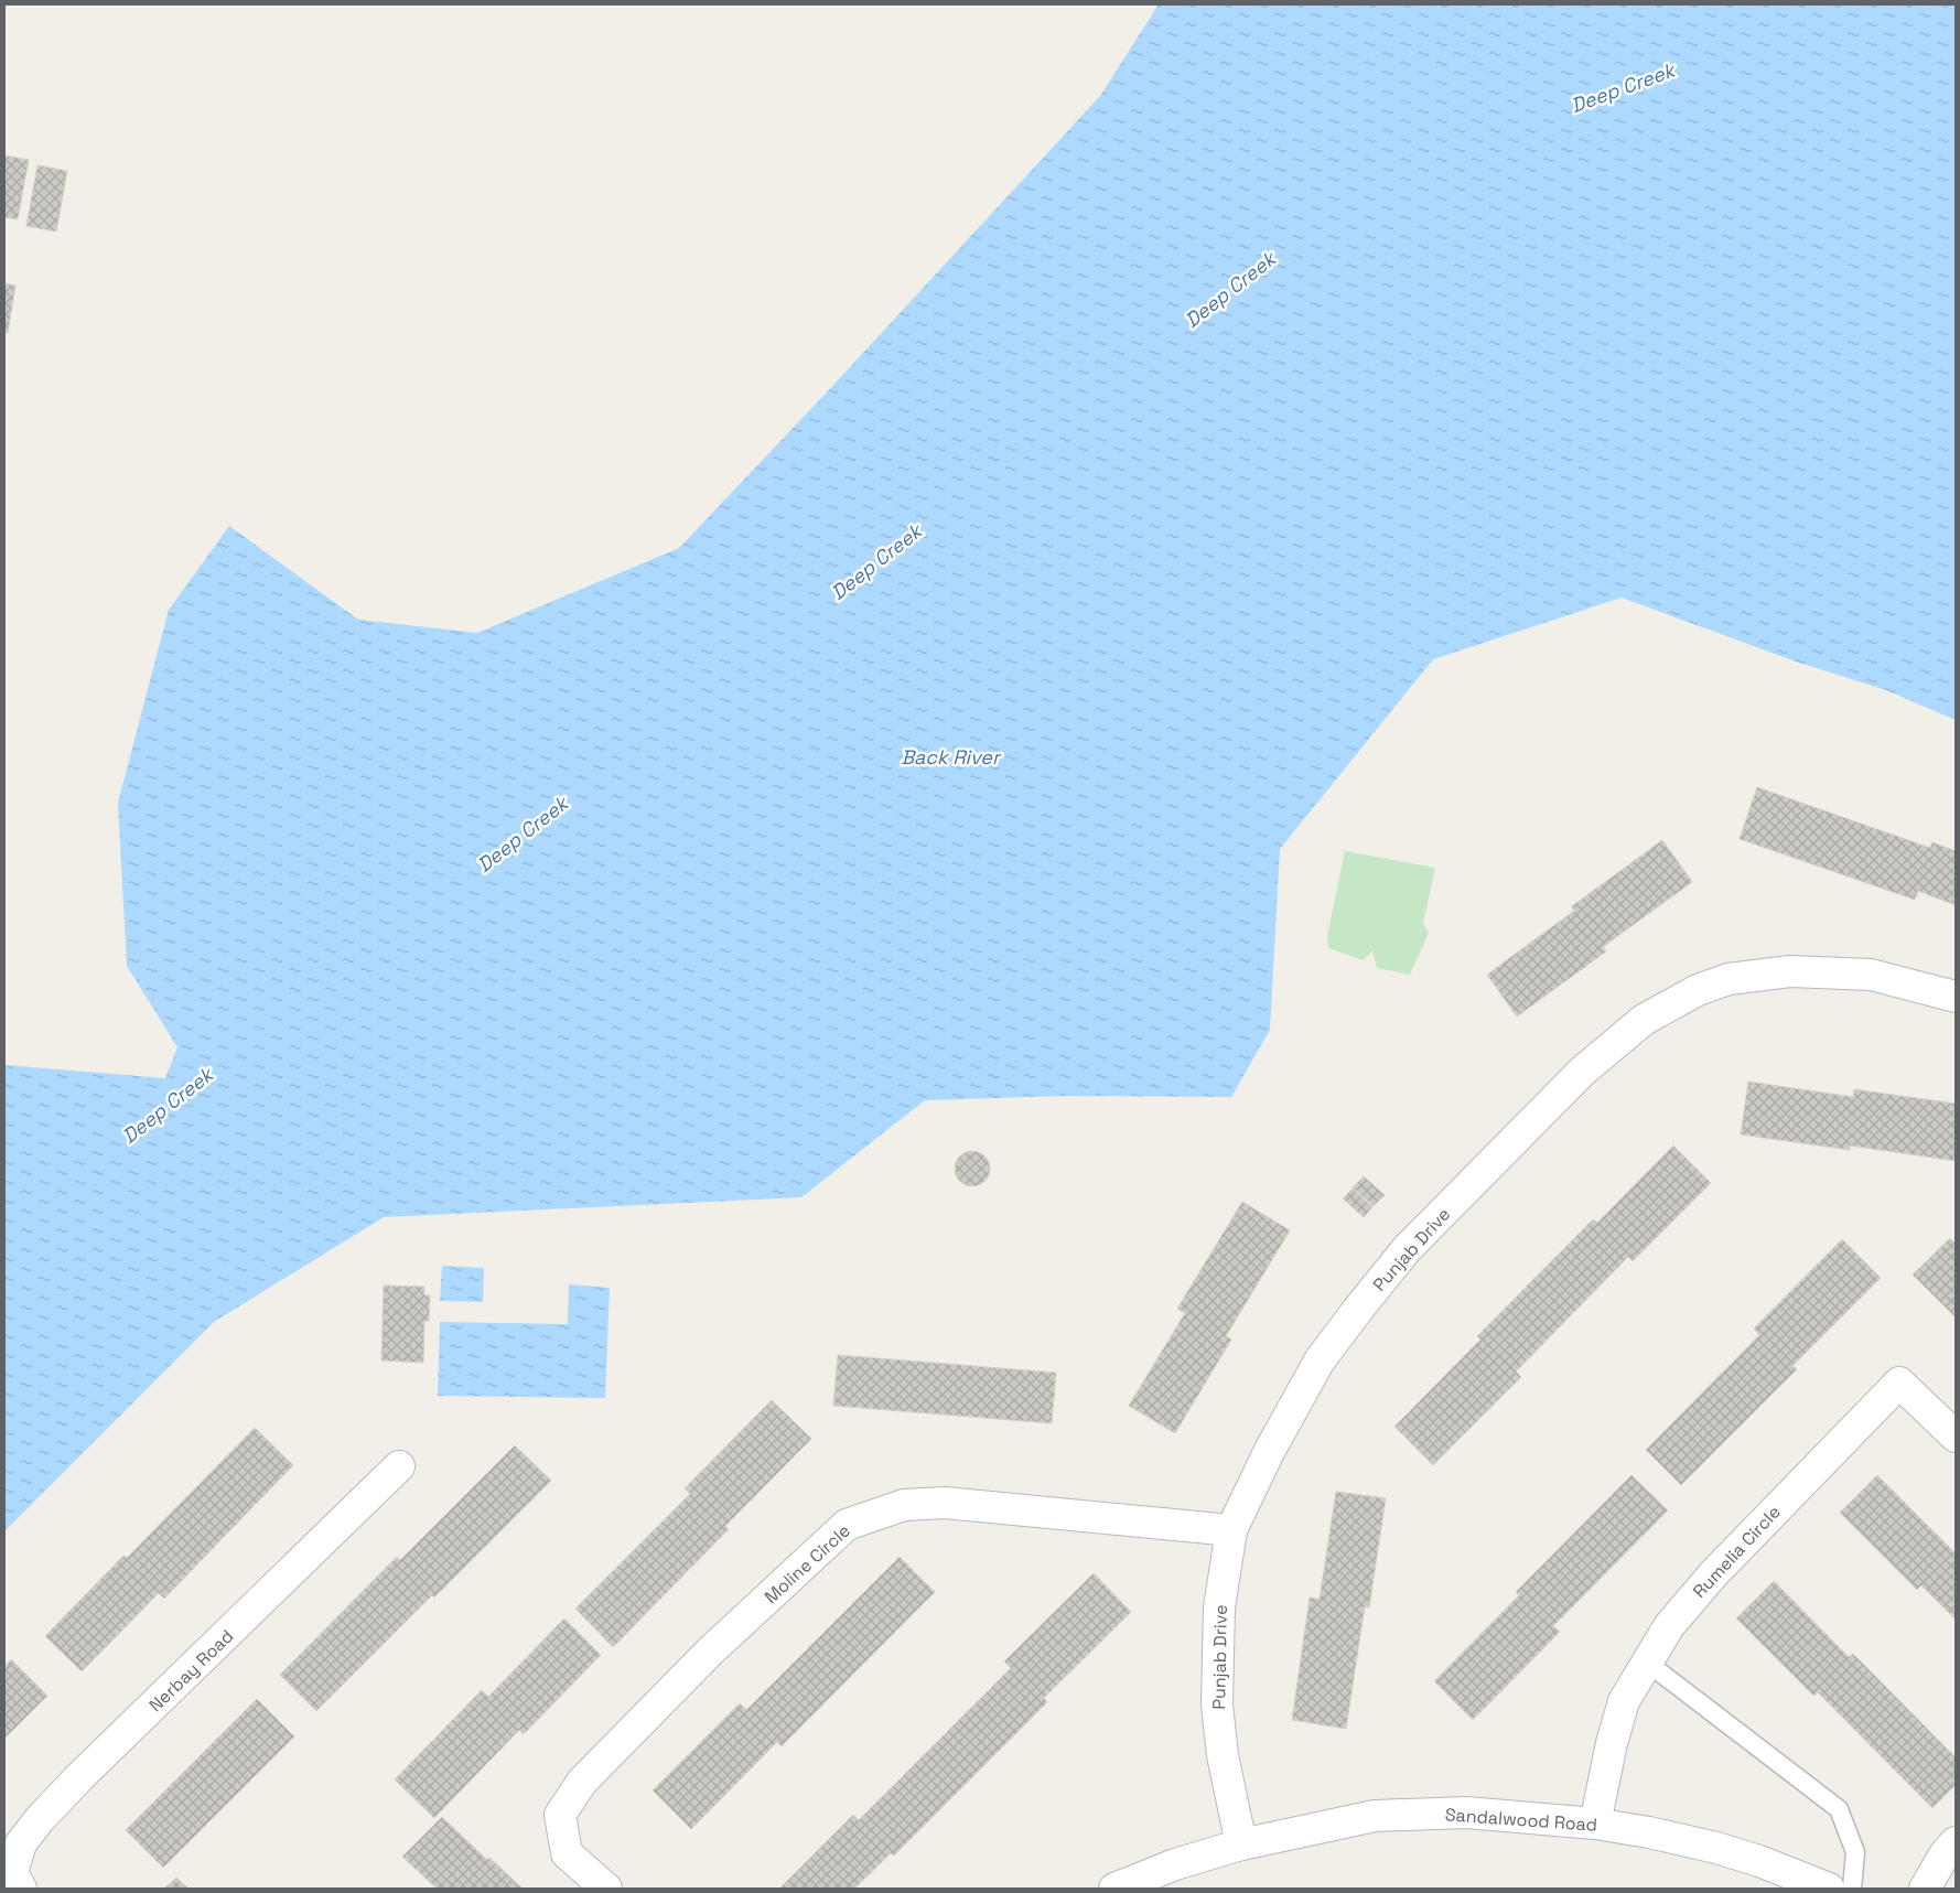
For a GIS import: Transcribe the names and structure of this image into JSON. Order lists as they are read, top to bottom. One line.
{"streets":{"street":["Punjab Drive","Rumelia Circle","Moline Circle","Nerbay Road","Sandalwood Road"]},"crossings":[["Punjab Drive","Moline Circle"],["Punjab Drive","Sandalwood Road"],["Rumelia Circle","Sandalwood Road"]],"water":["Deep Creek","Back River"]}
